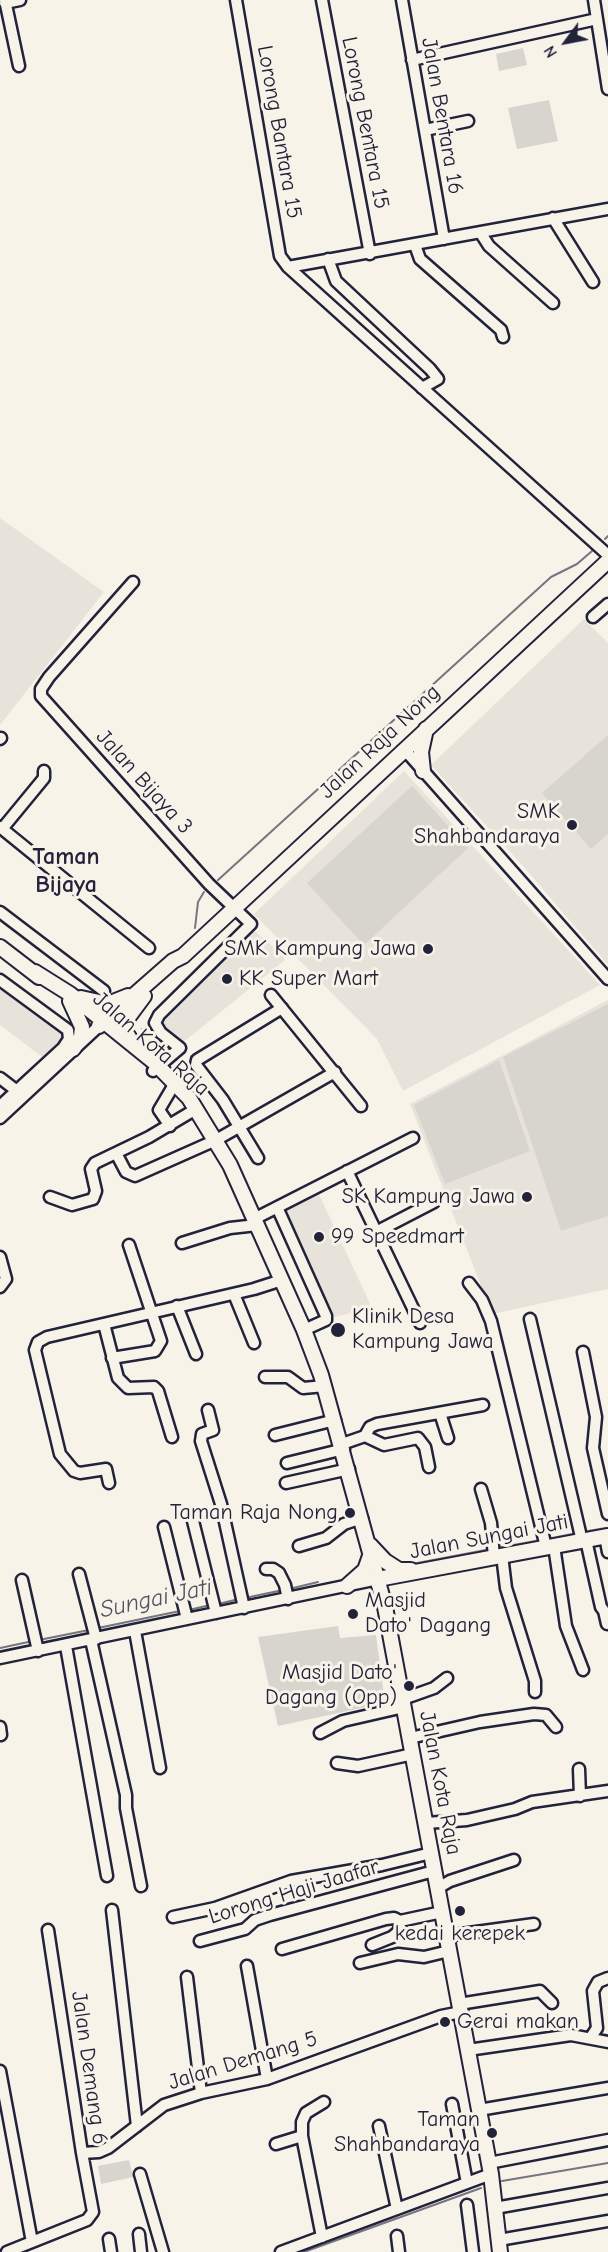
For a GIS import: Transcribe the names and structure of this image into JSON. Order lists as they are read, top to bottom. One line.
{"streets":{"main road":["Jalan Raja Nong","Jalan Kota Raja","Jalan Sungai Jati"],"street":["Jalan Bentara 16","Lorong Bentara 15","Lorong Bantara 15","Jalan Bijaya 3","Lorong Haji Jaafar","Jalan Demang 5","Jalan Demang 6"]},"crossings":[["Jalan Raja Nong","Jalan Bijaya 3"],["Jalan Raja Nong","Jalan Kota Raja"],["Jalan Bijaya 3","Jalan Kota Raja"],["Jalan Kota Raja","Jalan Sungai Jati"],["Jalan Kota Raja","Lorong Haji Jaafar"],["Jalan Kota Raja","Jalan Demang 5"],["Jalan Demang 5","Jalan Demang 6"]],"districts":["Taman Bijaya"],"water":["Sungai Jati"],"places":["SMK Shahbandaraya","SMK Kampung Jawa","KK Super Mart","SK Kampung Jawa","99 Speedmart","Klinik Desa Kampung Jawa","Taman Raja Nong","Masjid Dato' Dagang","Masjid Dato' Dagang (Opp)","kedai kerepek","Gerai makan","Taman Shahbandaraya"],"north":"bottom left"}
